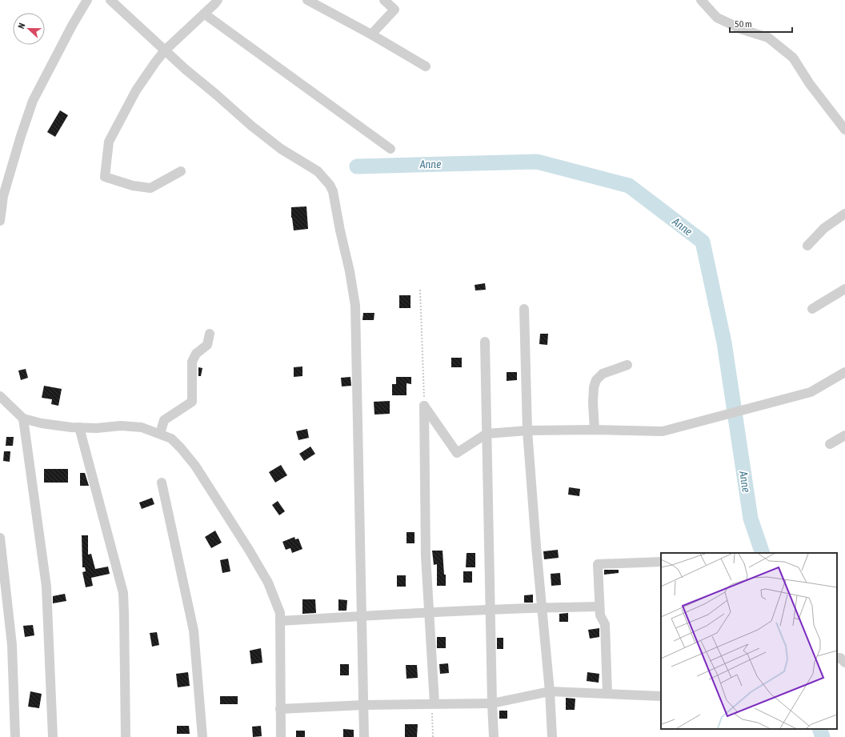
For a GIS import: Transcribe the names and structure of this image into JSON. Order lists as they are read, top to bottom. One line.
{"water":["Anne"],"scale_bar":"50 m","north":"left"}
